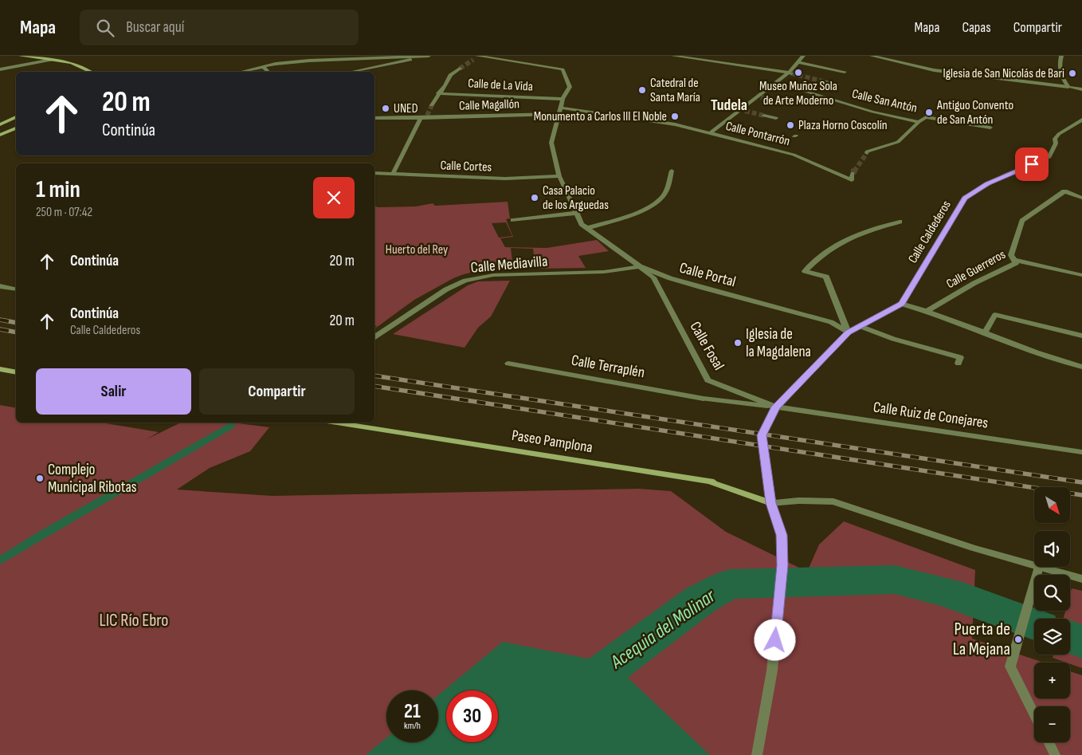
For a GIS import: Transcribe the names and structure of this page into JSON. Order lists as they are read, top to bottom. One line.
{"streets":{"main road":["Paseo Pamplona"],"street":["Calle de La Vida","Calle San Antón","Calle Magallón","Calle Pontarrón","Calle Cortes","Calle Caldederos","Calle Mediavilla","Calle Guerreros","Calle Portal","Calle Fosal","Calle Terraplén","Calle Ruiz de Conejares"]},"crossings":[["Calle de La Vida","Calle Portal"],["Calle Magallón","Calle Portal"],["Calle Pontarrón","Calle Portal"],["Calle Cortes","Calle Portal"],["Calle Mediavilla","Calle Portal"],["Calle Mediavilla","Calle Fosal"],["Calle Portal","Calle Fosal"],["Calle Fosal","Calle Terraplén"],["Calle Fosal","Calle Ruiz de Conejares"],["Calle Terraplén","Calle Ruiz de Conejares"]],"districts":["Tudela"],"water":["Acequia del Molinar"],"parks":["Huerto del Rey","LIC Río Ebro"],"places":["Museo Muñoz Sola de Arte Moderno","Iglesia de San Nicolás de Bari","Catedral de Santa María","UNED","Antiguo Convento de San Antón","Monumento a Carlos III El Noble","Plaza Horno Coscolín","Casa Palacio de los Arguedas","Iglesia de la Magdalena","Complejo Municipal Ribotas","Puerta de La Mejana"],"north":"bottom right","page":{"header":"Mapa","search":"Buscar aquí","nav":["Mapa","Capas","Compartir"],"turn":["20 m","Continúa"],"heading":["1 min","250 m · 07:42"],"list":[{"name":"Continúa","value":"20 m"},{"name":"Continúa","note":"Calle Caldederos","value":"20 m"}],"buttons":["Salir","Compartir"],"map_buttons":["+","−"],"speed":"21 km/h","limit":"30"}}
